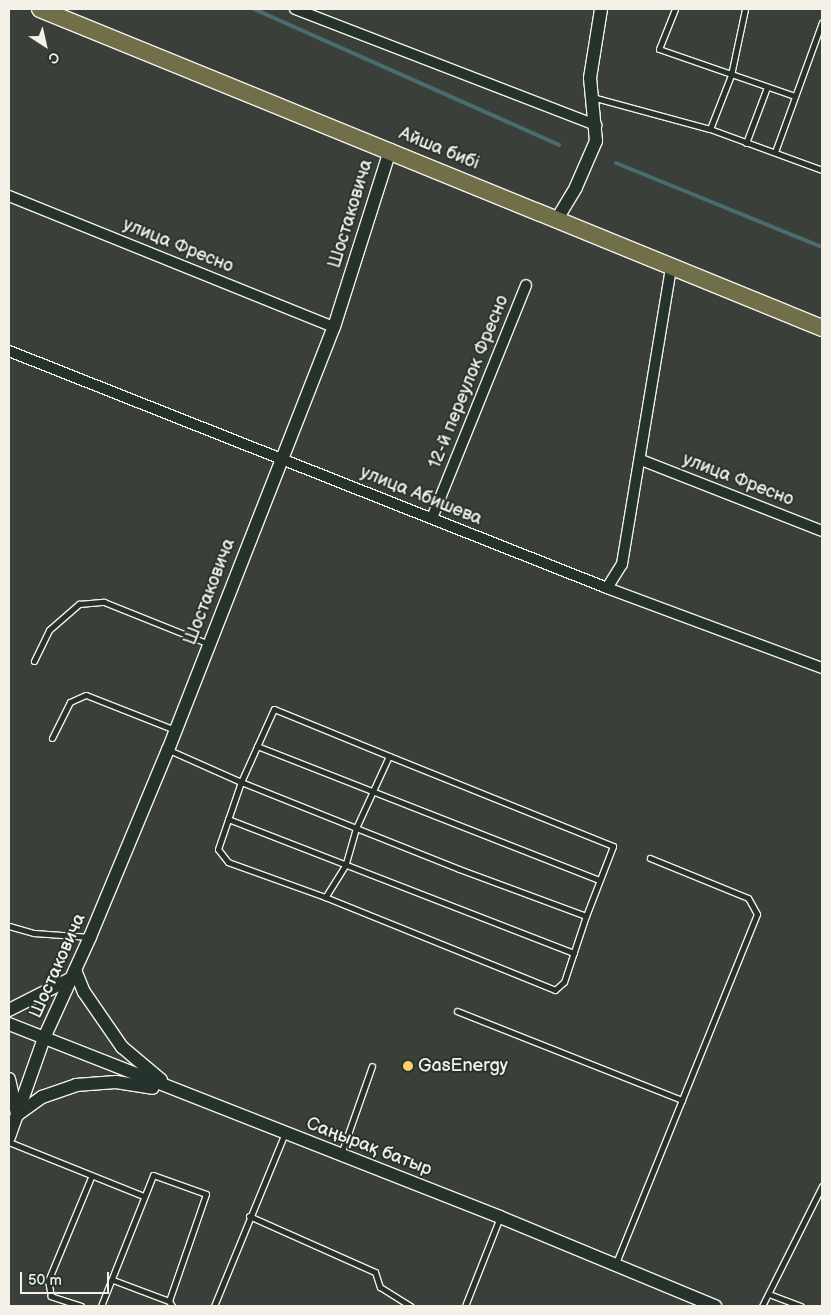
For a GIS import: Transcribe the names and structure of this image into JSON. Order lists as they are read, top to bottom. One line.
{"streets":{"main road":["Айша бибі"],"street":["Шостаковича","улица Фресно","12-й переулок Фресно","улица Абишева","Саңырақ батыр"]},"crossings":[["Айша бибі","Шостаковича"],["Шостаковича","улица Фресно"],["Шостаковича","улица Абишева"],["Шостаковича","Саңырақ батыр"],["12-й переулок Фресно","улица Абишева"]],"places":["GasEnergy"],"scale_bar":"50 m","north":"bottom right"}
